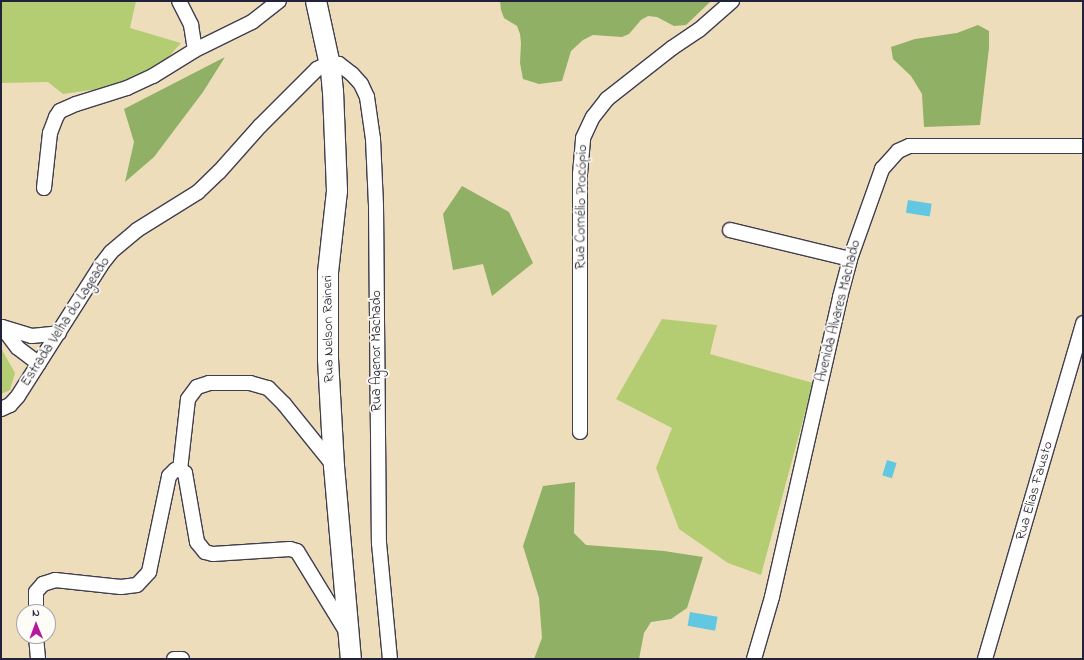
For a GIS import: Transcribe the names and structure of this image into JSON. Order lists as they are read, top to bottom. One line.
{"streets":{"main road":["Rua Nelson Raineri"],"street":["Rua Cornélio Procópio","Avenida Alvares Machado","Estrada Velha do Lageado","Rua Agenor Machado","Rua Elias Fausto"]},"crossings":[["Estrada Velha do Lageado","Rua Nelson Raineri"],["Estrada Velha do Lageado","Rua Agenor Machado"],["Rua Nelson Raineri","Rua Agenor Machado"]],"north":"top"}
